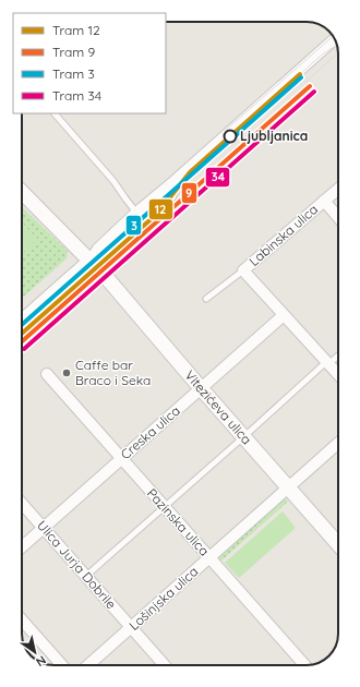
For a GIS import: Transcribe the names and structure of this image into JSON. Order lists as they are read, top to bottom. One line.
{"streets":{"street":["Labinska ulica","Vitezićeva ulica","Creska ulica","Pazinska ulica","Ulica Jurja Dobrile","Lošinjska ulica"]},"crossings":[["Vitezićeva ulica","Creska ulica"],["Vitezićeva ulica","Lošinjska ulica"],["Creska ulica","Pazinska ulica"],["Creska ulica","Ulica Jurja Dobrile"],["Pazinska ulica","Lošinjska ulica"],["Ulica Jurja Dobrile","Lošinjska ulica"]],"places":["Ljubljanica","Caffe bar Braco i Seka"],"lines":["tram line 12","tram line 3","tram line 9","tram line 34"],"legend":["Tram 12","Tram 9","Tram 3","Tram 34"],"north":"bottom right"}
